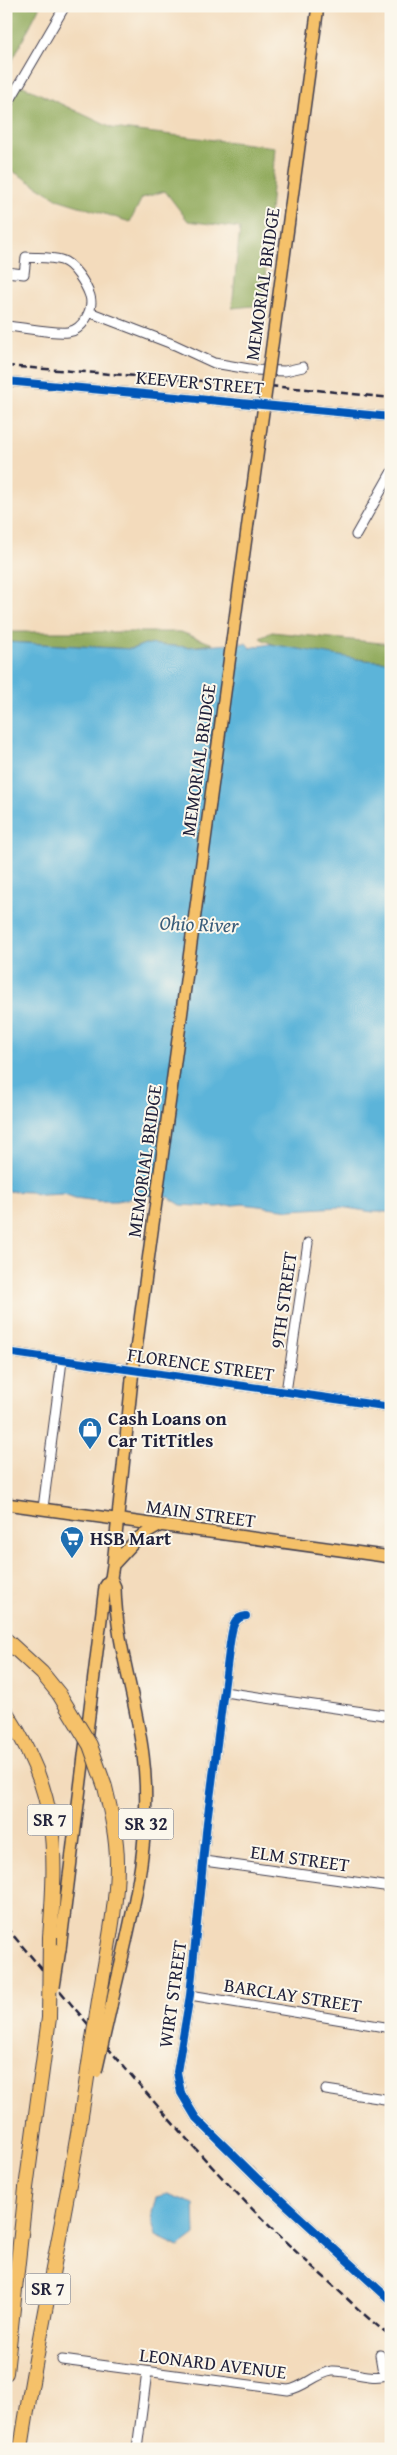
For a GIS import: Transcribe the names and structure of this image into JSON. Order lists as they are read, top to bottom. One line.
{"streets":{"highway":["SR 7"],"main road":["MEMORIAL BRIDGE","MAIN STREET","SR 32"],"street":["KEEVER STREET","9TH STREET","FLORENCE STREET","ELM STREET","WIRT STREET","BARCLAY STREET","LEONARD AVENUE"]},"crossings":[["MEMORIAL BRIDGE","MAIN STREET"],["MEMORIAL BRIDGE","SR 32"],["9TH STREET","FLORENCE STREET"],["MAIN STREET","SR 32"],["SR 7","SR 32"],["ELM STREET","WIRT STREET"],["WIRT STREET","BARCLAY STREET"]],"water":["Ohio River"],"places":{"shop":["Cash Loans on Car TitTitles"],"supermarket":["HSB Mart"]}}
